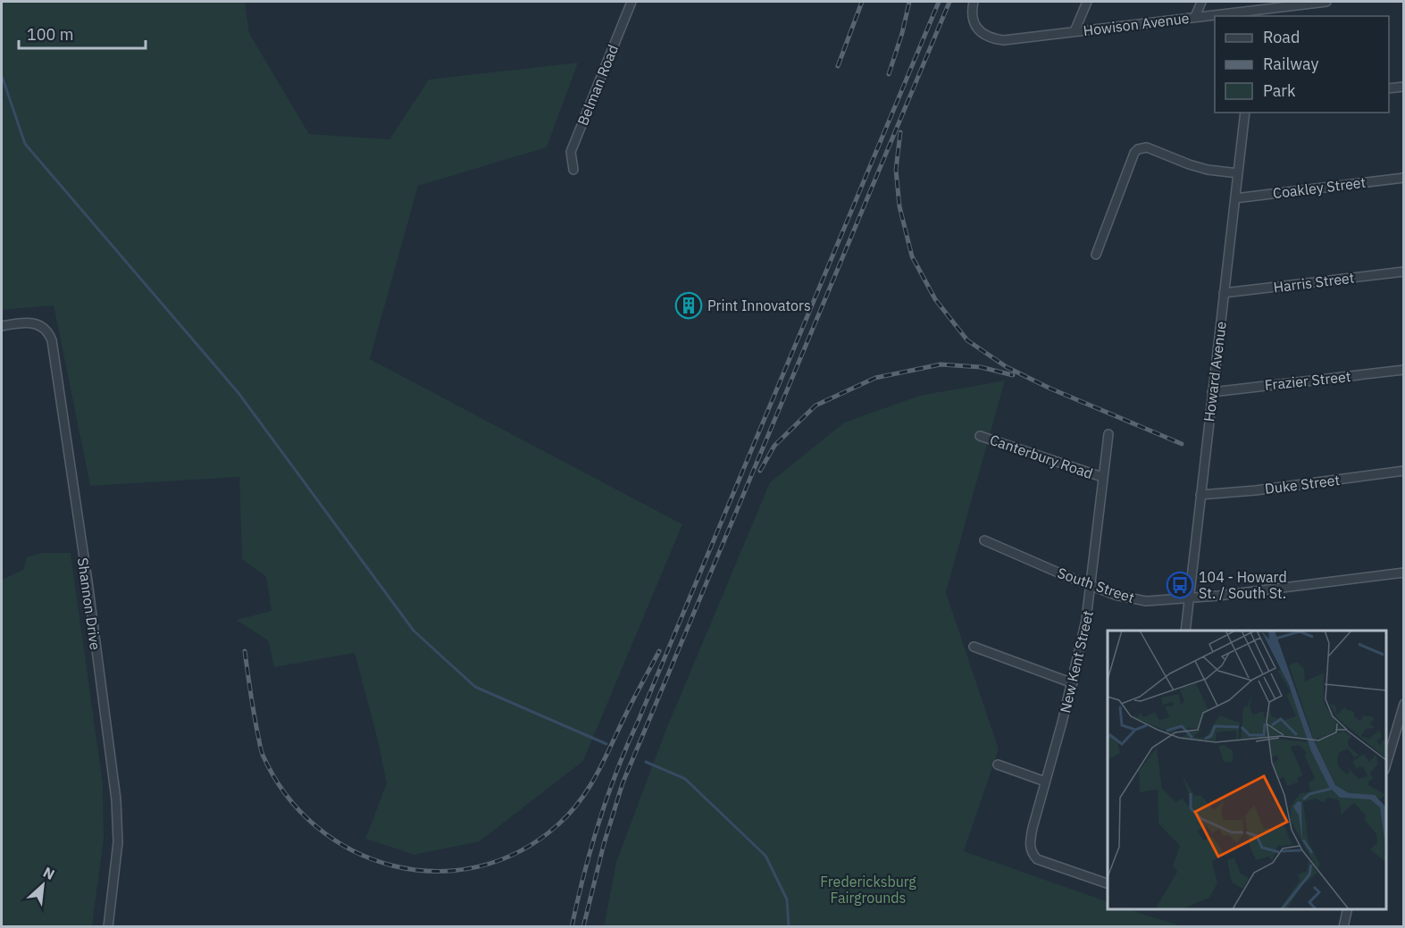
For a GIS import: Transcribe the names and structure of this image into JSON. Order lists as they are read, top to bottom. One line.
{"streets":{"street":["Howison Avenue","Belman Road","Coakley Street","Harris Street","Howard Avenue","Frazier Street","Canterbury Road","Duke Street","South Street","Shannon Drive","New Kent Street"]},"crossings":[["Coakley Street","Howard Avenue"],["Harris Street","Howard Avenue"],["Howard Avenue","Frazier Street"],["Howard Avenue","Duke Street"],["Howard Avenue","South Street"],["Canterbury Road","New Kent Street"],["South Street","New Kent Street"]],"parks":["Fredericksburg Fairgrounds"],"places":{"building":["Print Innovators"],"bus stop":["104 - Howard St. / South St."]},"legend":["Road","Railway","Park"],"scale_bar":"100 m","north":"top right"}
